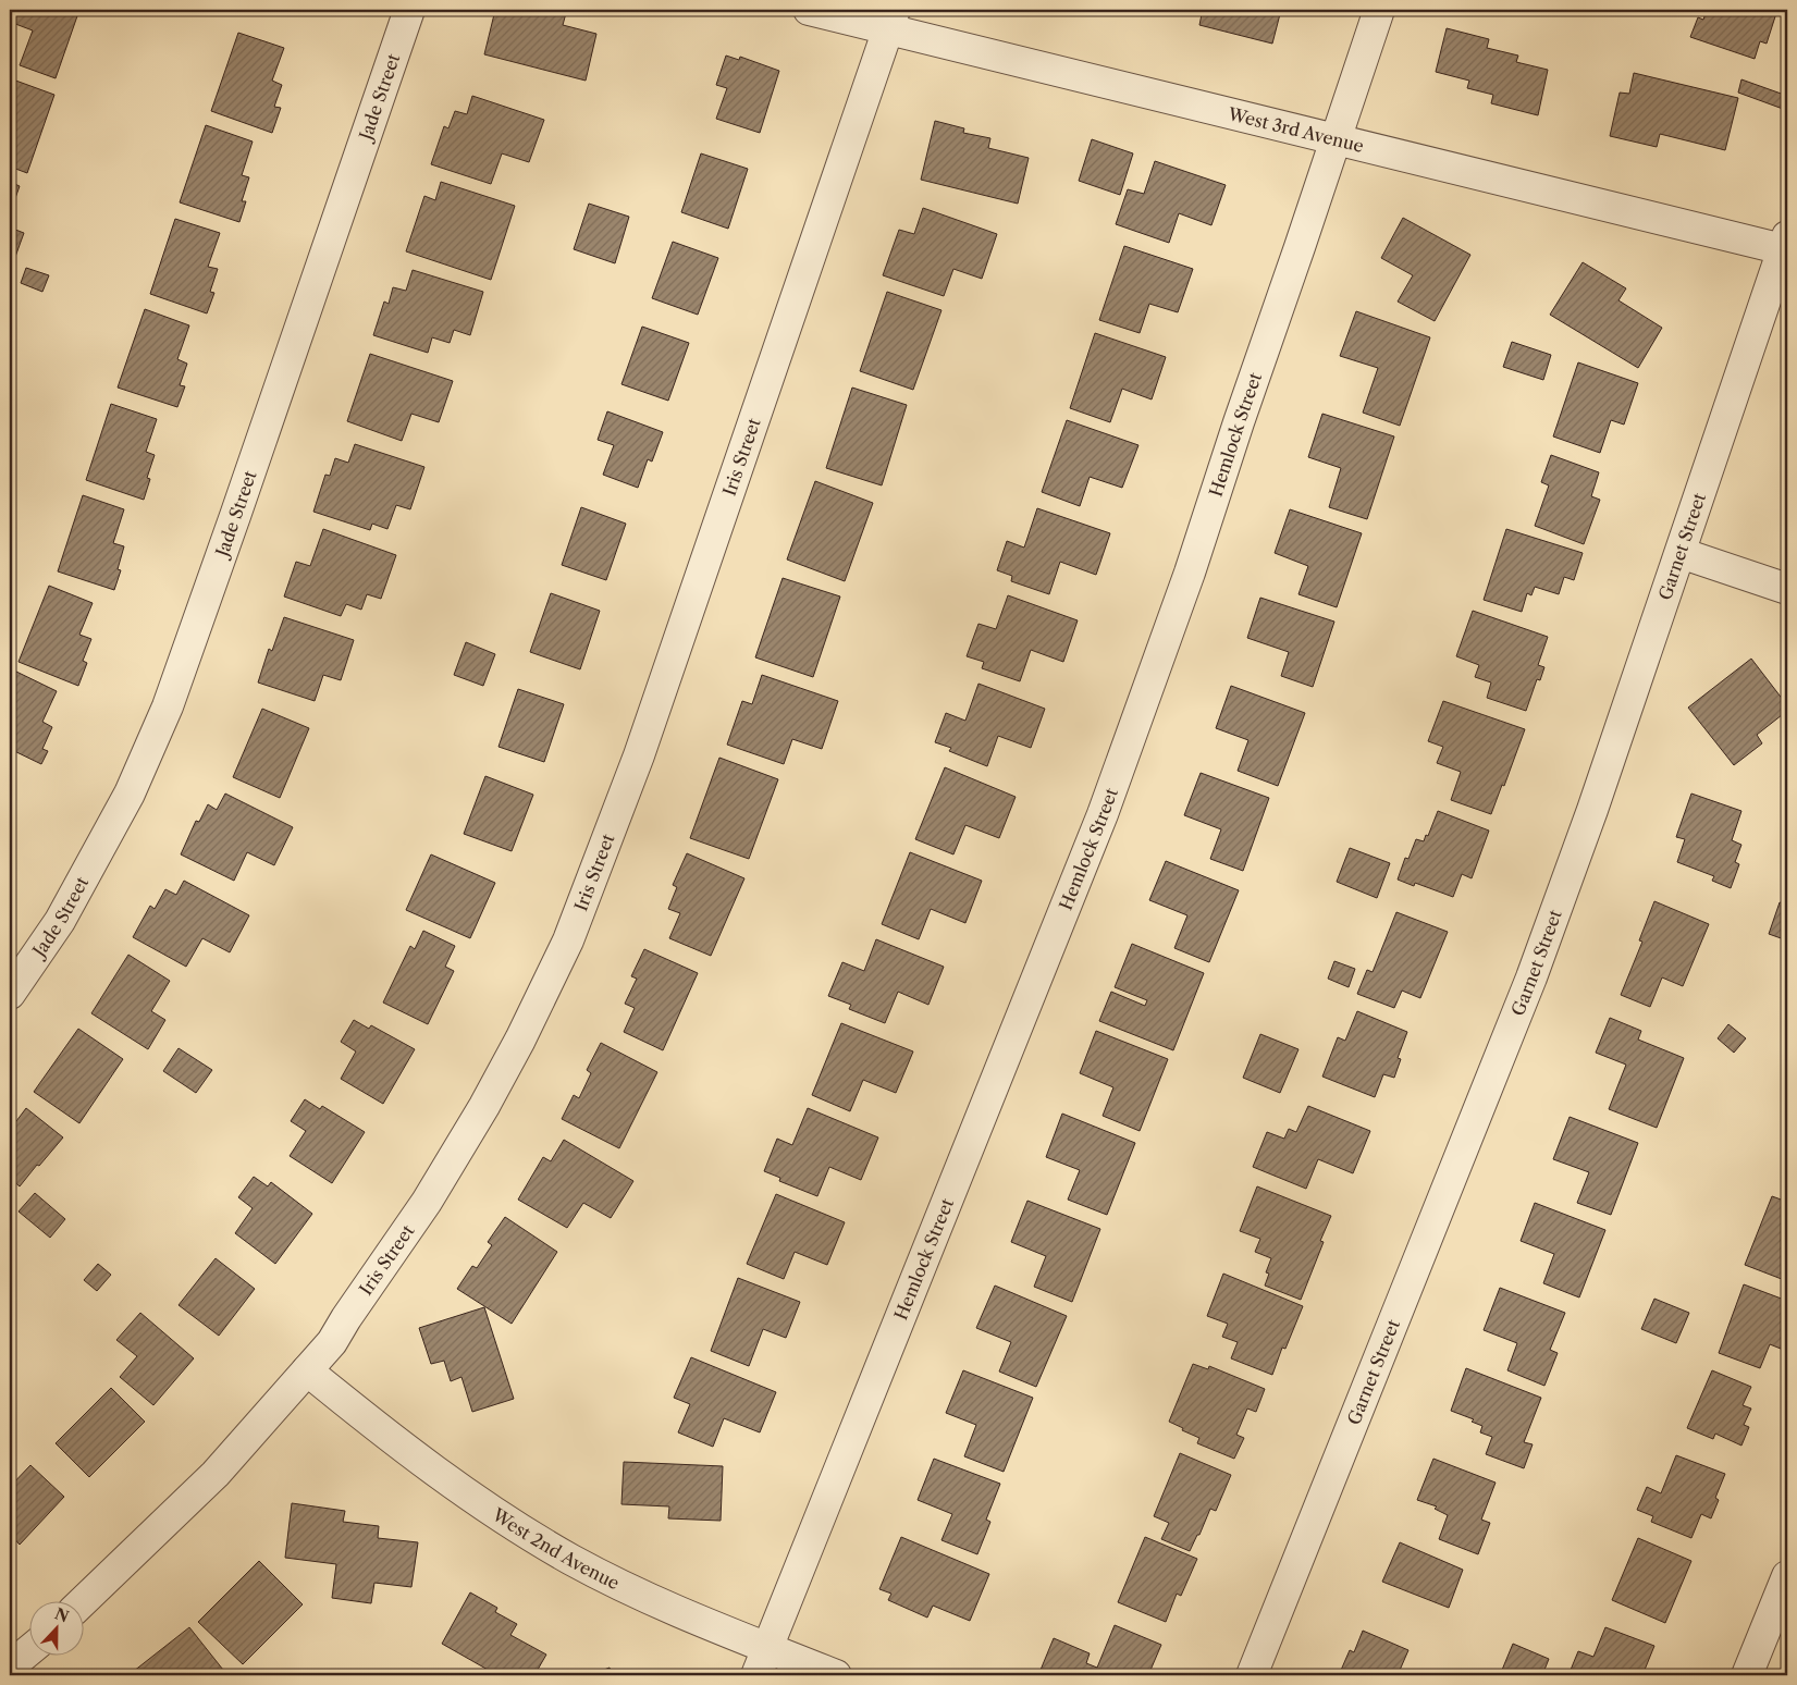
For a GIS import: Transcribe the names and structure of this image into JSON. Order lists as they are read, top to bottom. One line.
{"streets":{"street":["Jade Street","West 3rd Avenue","Hemlock Street","Iris Street","Garnet Street","West 2nd Avenue"]},"crossings":[["West 3rd Avenue","Hemlock Street"],["West 3rd Avenue","Iris Street"],["West 3rd Avenue","Garnet Street"],["Hemlock Street","West 2nd Avenue"],["Iris Street","West 2nd Avenue"]],"north":"top"}
